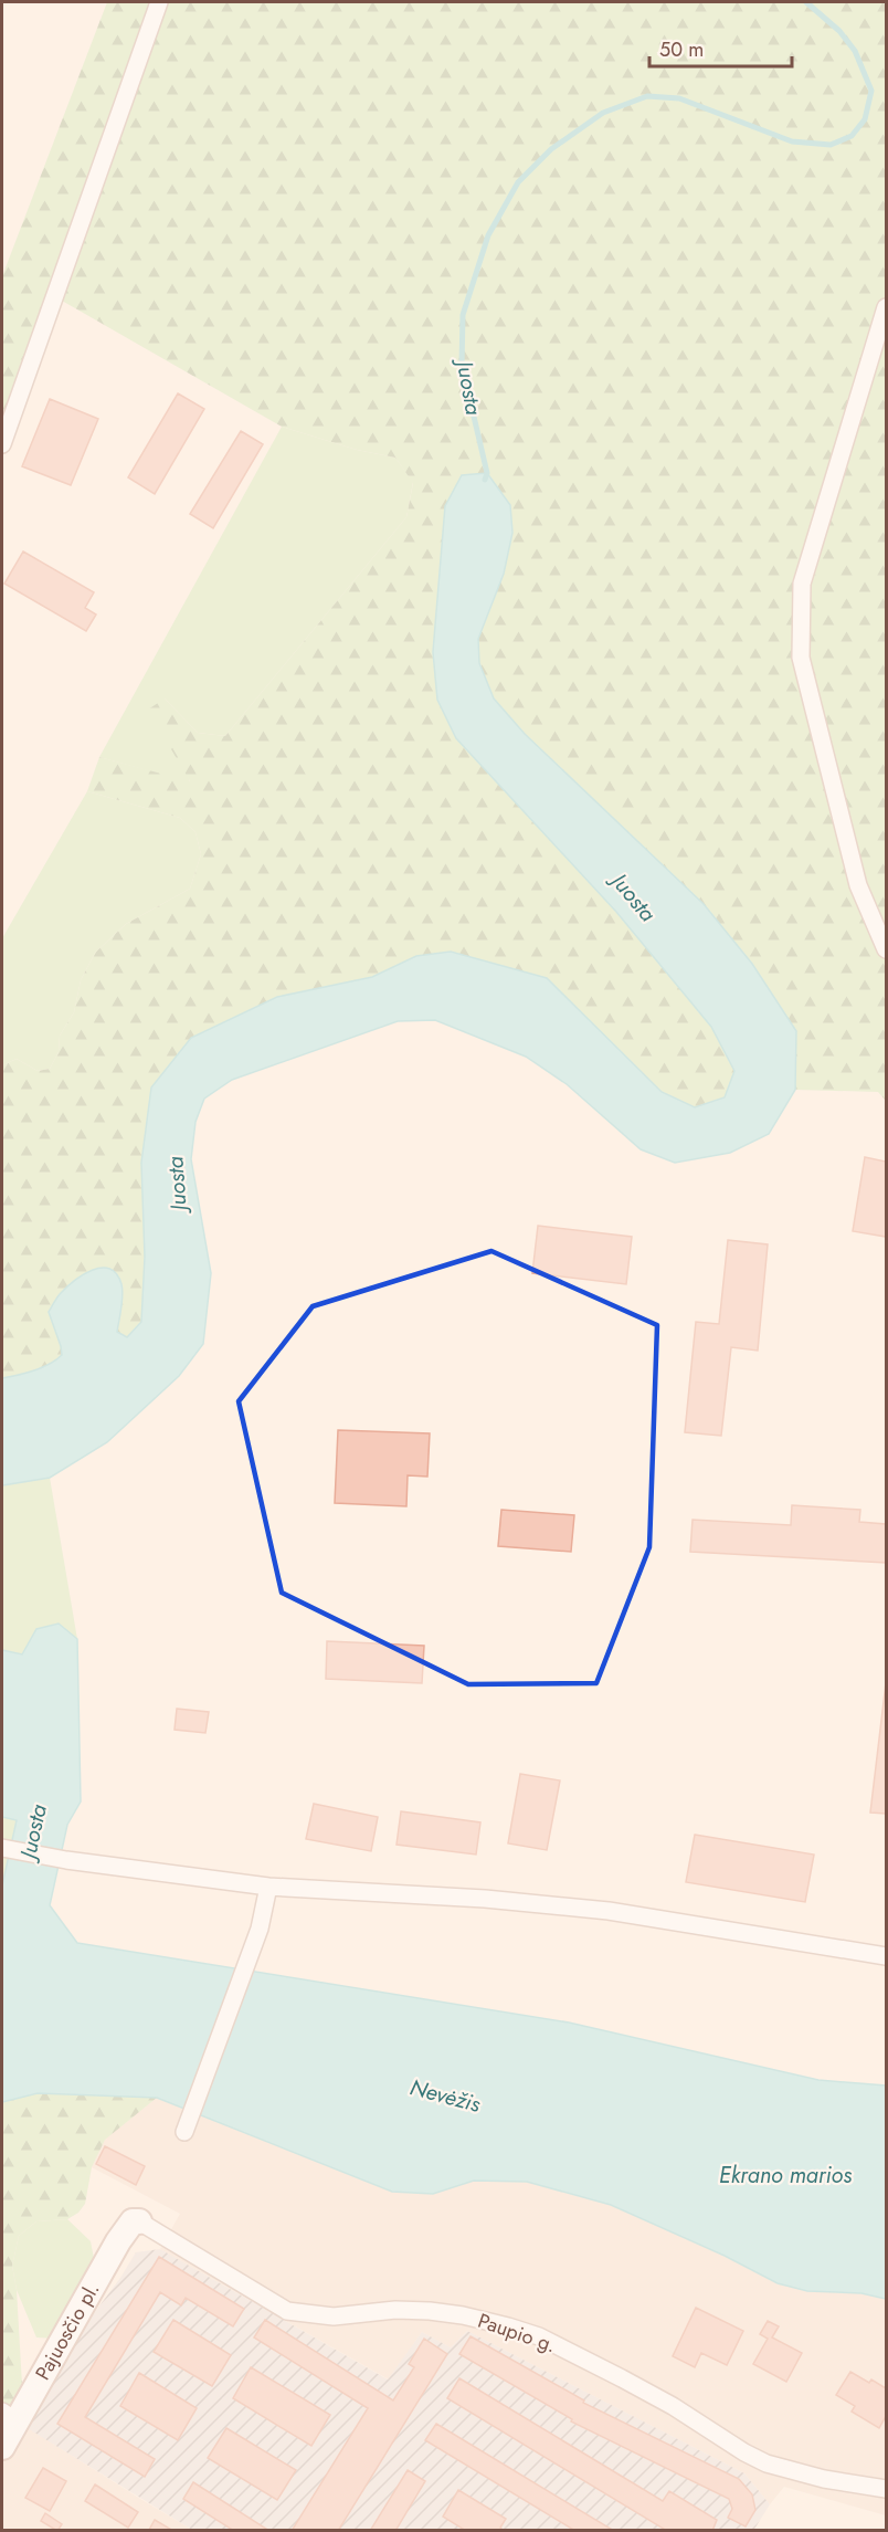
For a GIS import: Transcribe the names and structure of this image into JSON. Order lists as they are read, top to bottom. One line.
{"streets":{"main road":["Pajuosčio pl."],"street":["Paupio g."]},"crossings":[["Pajuosčio pl.","Paupio g."]],"water":["Juosta","Nevėžis","Ekrano marios"],"scale_bar":"50 m"}
